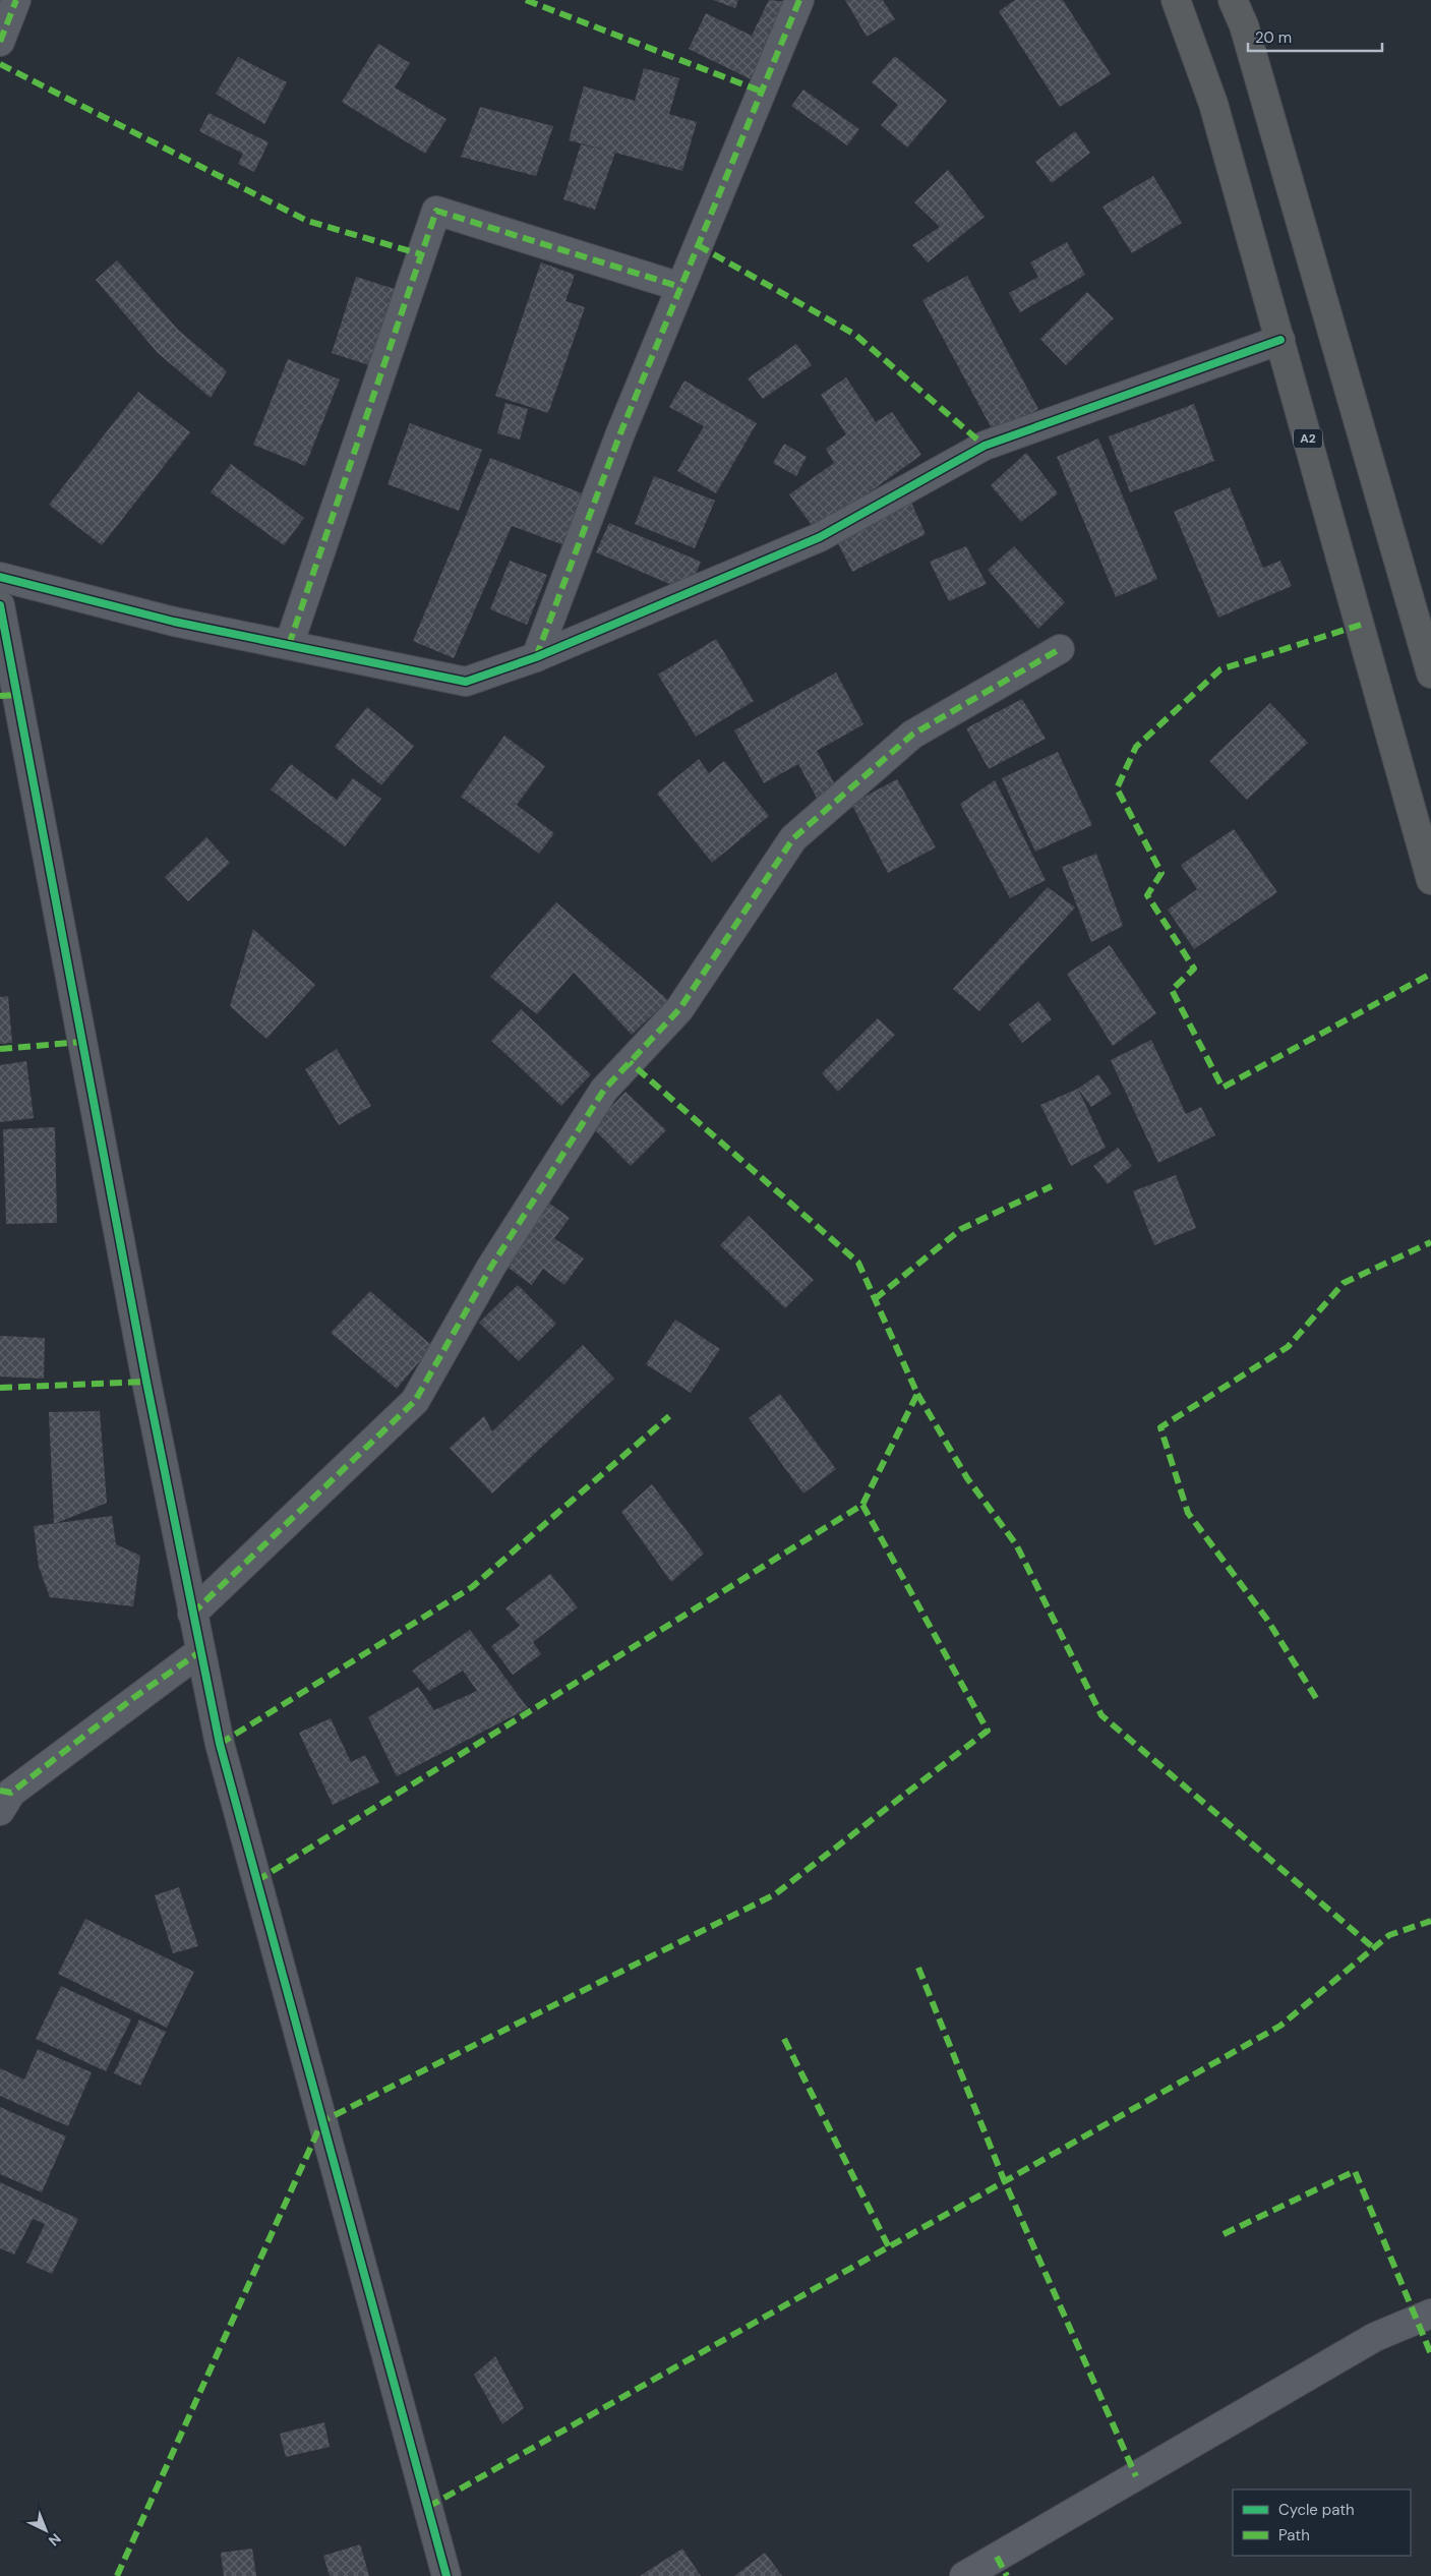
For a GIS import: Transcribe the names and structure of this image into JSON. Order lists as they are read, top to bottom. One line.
{"streets":{"highway":["A2"]},"legend":["Cycle path","Path"],"scale_bar":"20 m","north":"bottom right"}
